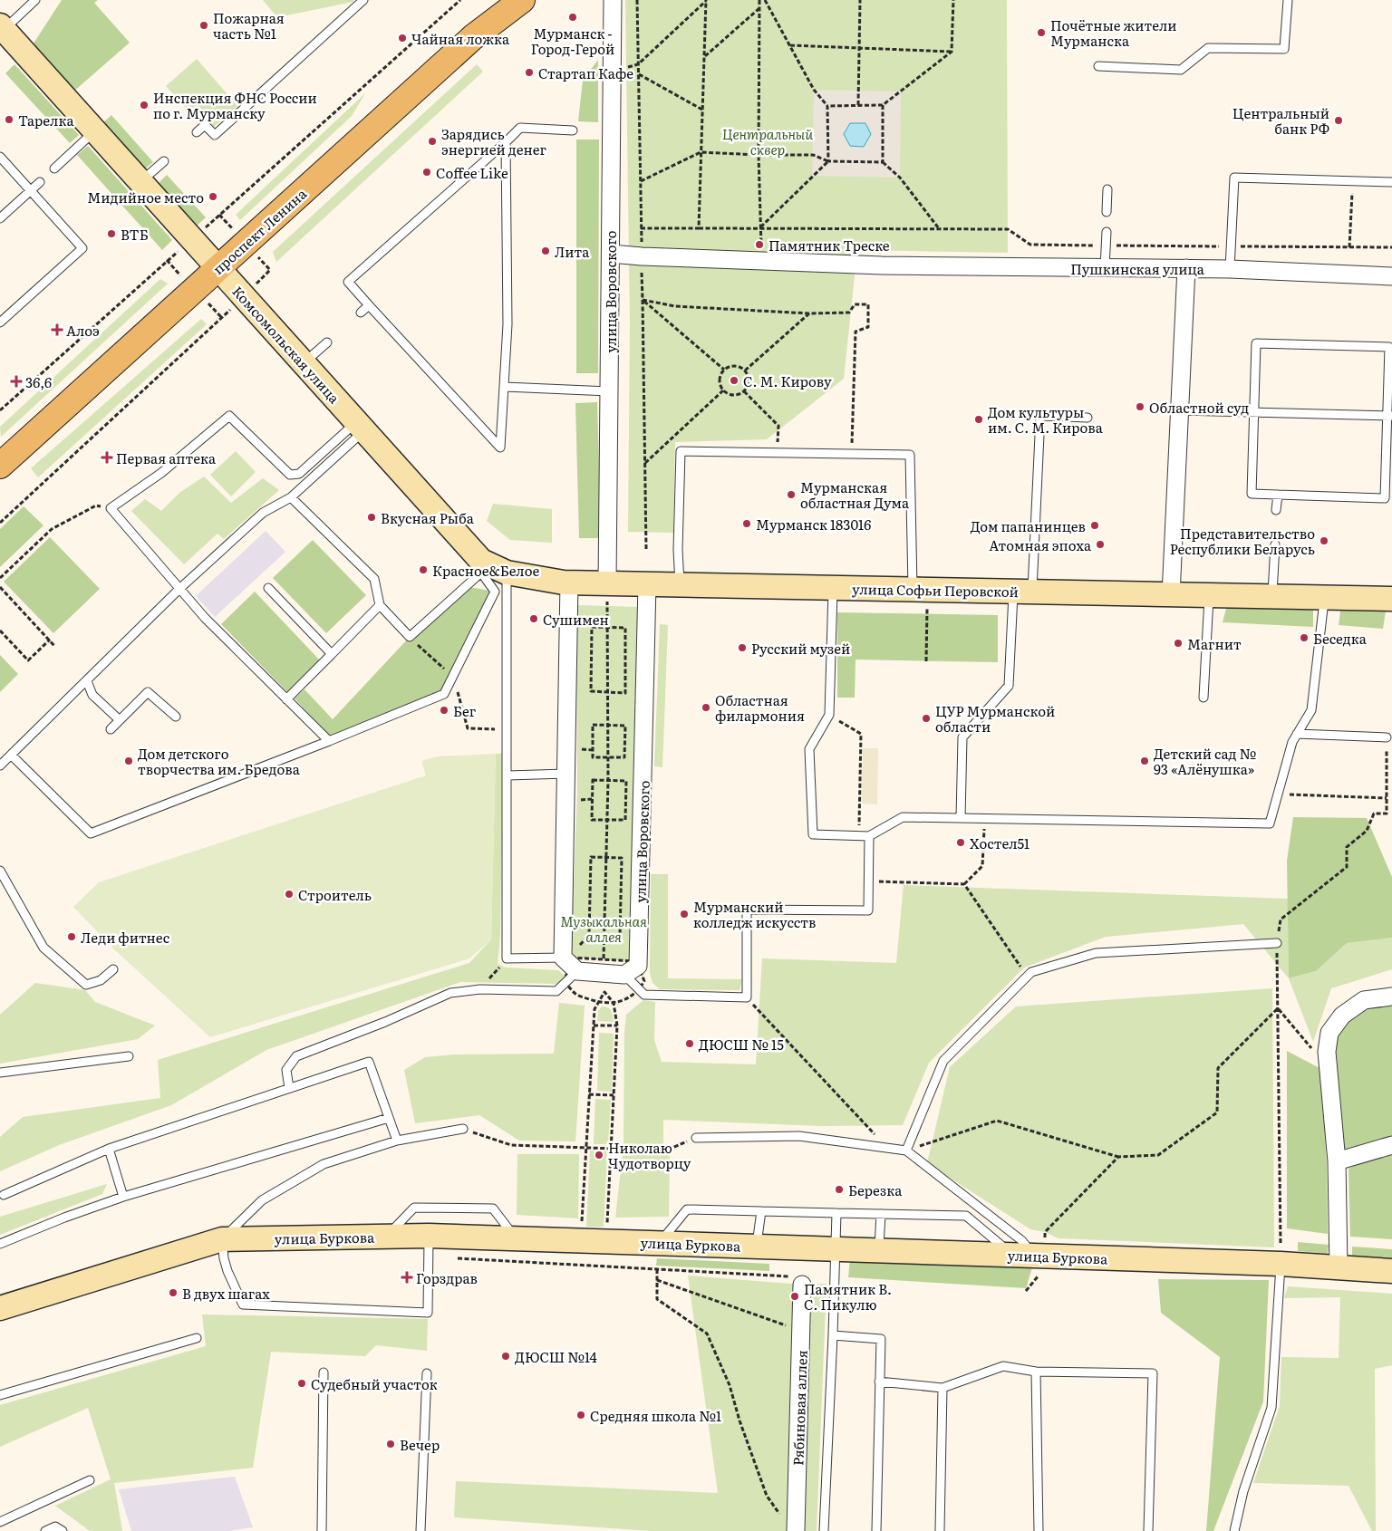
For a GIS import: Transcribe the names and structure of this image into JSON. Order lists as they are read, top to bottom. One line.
{"streets":{"main road":["проспект Ленина"],"street":["Пушкинская улица","улица Воровского","Комсомольская улица","улица Софьи Перовской","улица Буркова","Рябиновая аллея"]},"crossings":[["проспект Ленина","Комсомольская улица"],["Пушкинская улица","улица Воровского"],["улица Воровского","улица Софьи Перовской"],["Комсомольская улица","улица Софьи Перовской"]],"parks":["Центральный сквер","Музыкальная аллея"],"places":{"other":["Мурманск - Город-Герой","Пожарная часть №1","Почётные жители Мурманска","Чайная ложка","Стартап Кафе","Инспекция ФНС России по г. Мурманску","Тарелка","Центральный банк РФ","Зарядись энергией денег","Coffee Like","Мидийное место","ВТБ","Памятник Треске","Лита","С. М. Кирову","Областной суд","Дом культуры им. С. М. Кирова","Мурманская областная Дума","Вкусная Рыба","Мурманск 183016","Дом папанинцев","Представительство Республики Беларусь","Атомная эпоха","Красное&Белое","Сушимен","Беседка","Магнит","Русский музей","Областная филармония","Бег","ЦУР Мурманской области","Дом детского творчества им. Бредова","Детский сад № 93 «Алёнушка»","Хостел51","Строитель","Мурманский колледж искусств","Леди фитнес","ДЮСШ № 15","Николаю Чудотворцу","Березка","В двух шагах","Памятник В. С. Пикулю","ДЮСШ №14","Судебный участок","Средняя школа №1","Вечер"],"health":["Алоэ","36,6","Первая аптека","Горздрав"]}}
